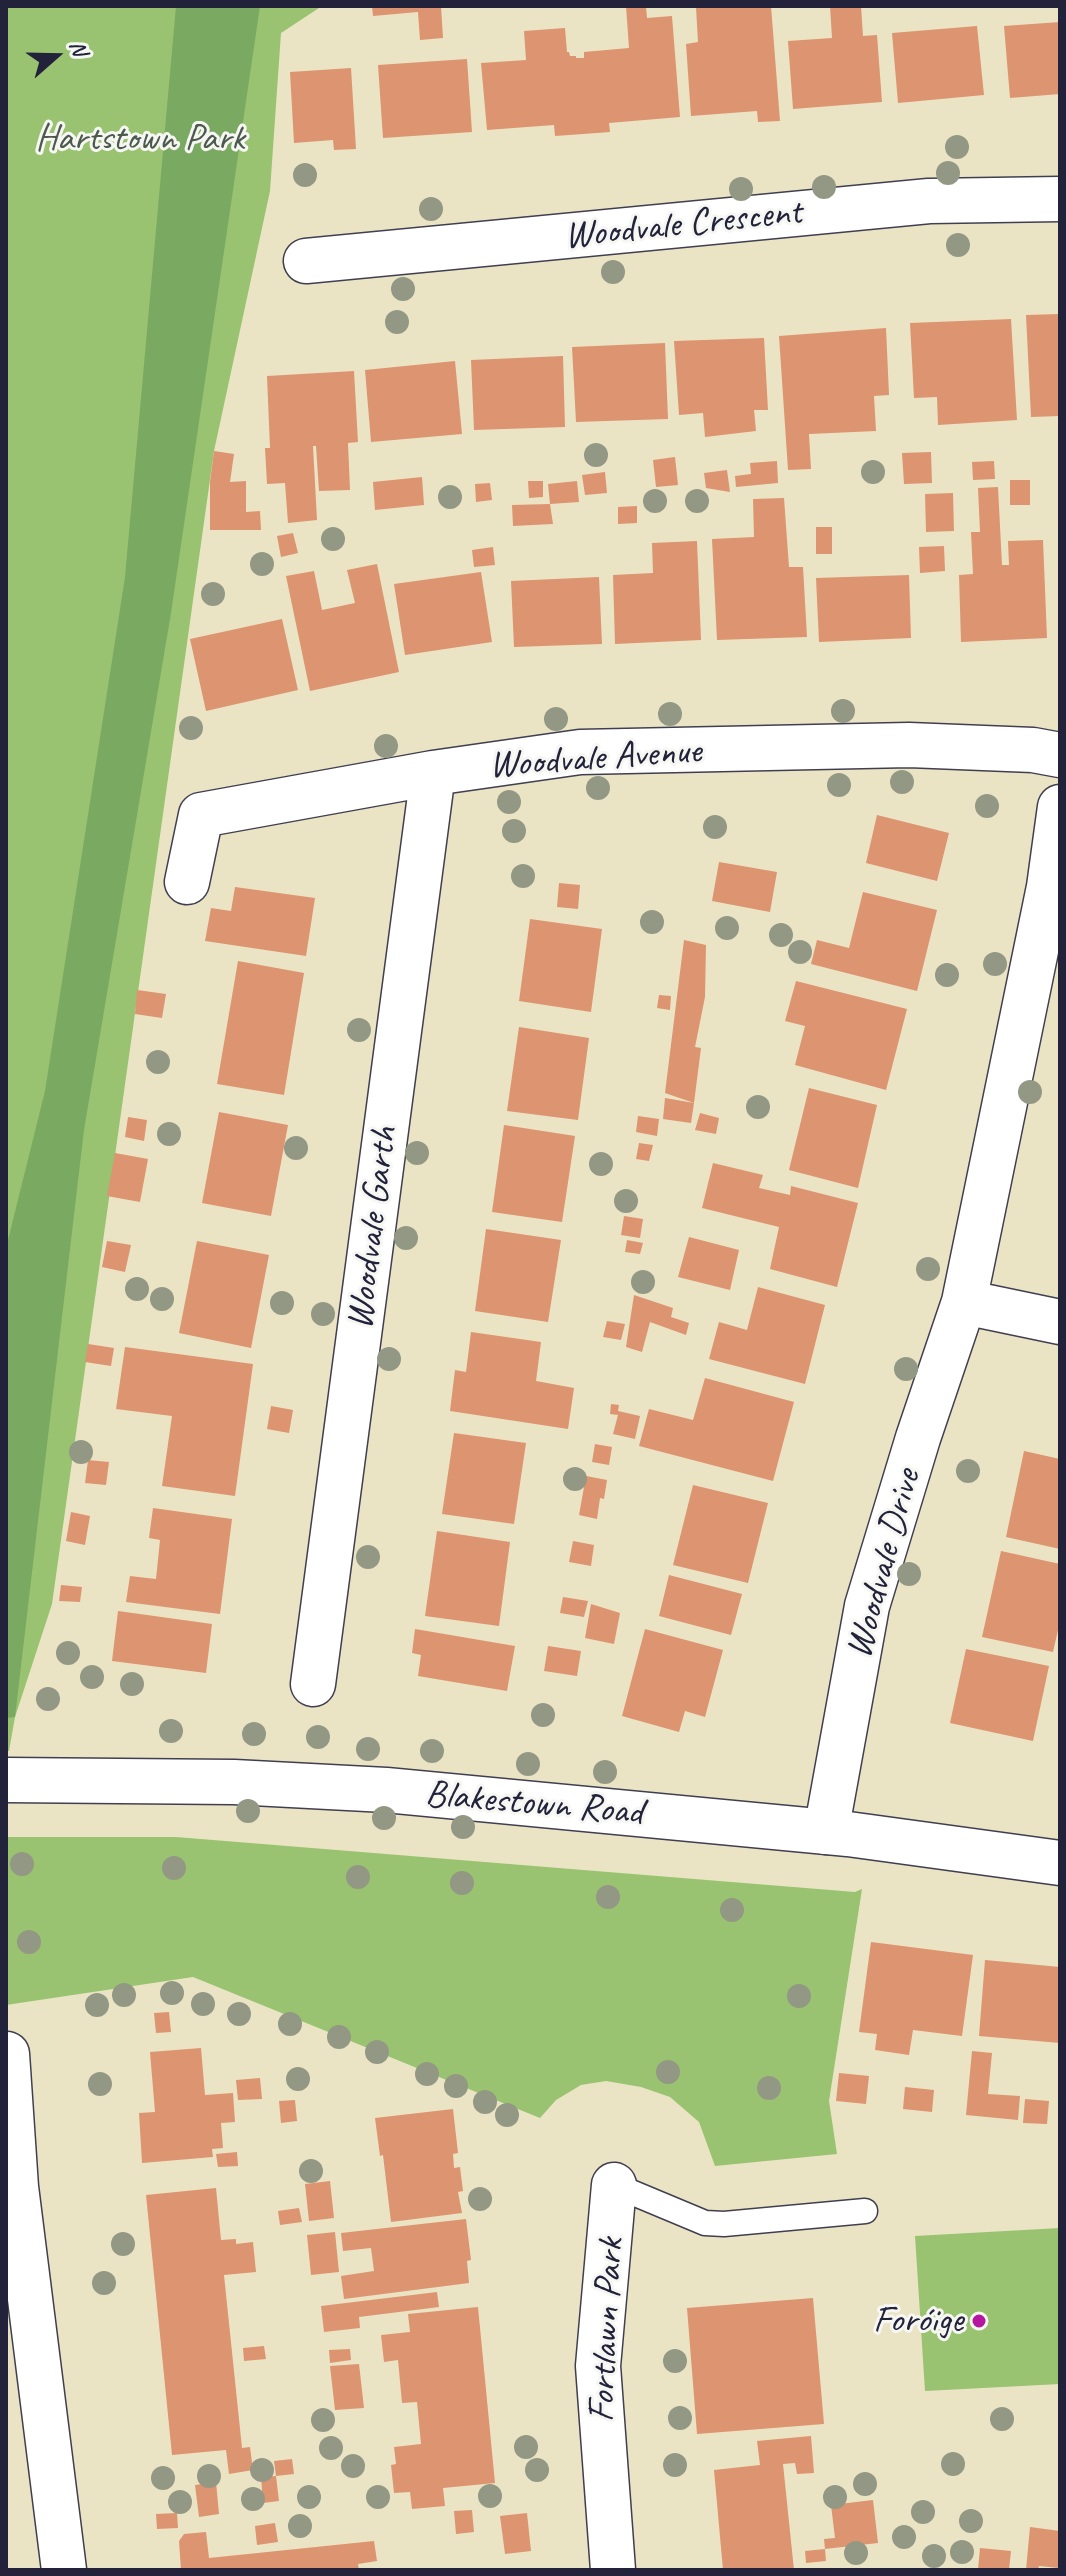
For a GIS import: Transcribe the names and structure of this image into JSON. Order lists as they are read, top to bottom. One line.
{"streets":{"street":["Woodvale Crescent","Woodvale Avenue","Woodvale Garth","Woodvale Drive","Blakestown Road","Fortlawn Park"]},"crossings":[["Woodvale Avenue","Woodvale Garth"],["Woodvale Drive","Blakestown Road"]],"parks":["Hartstown Park"],"places":["Foróige"],"north":"right"}
